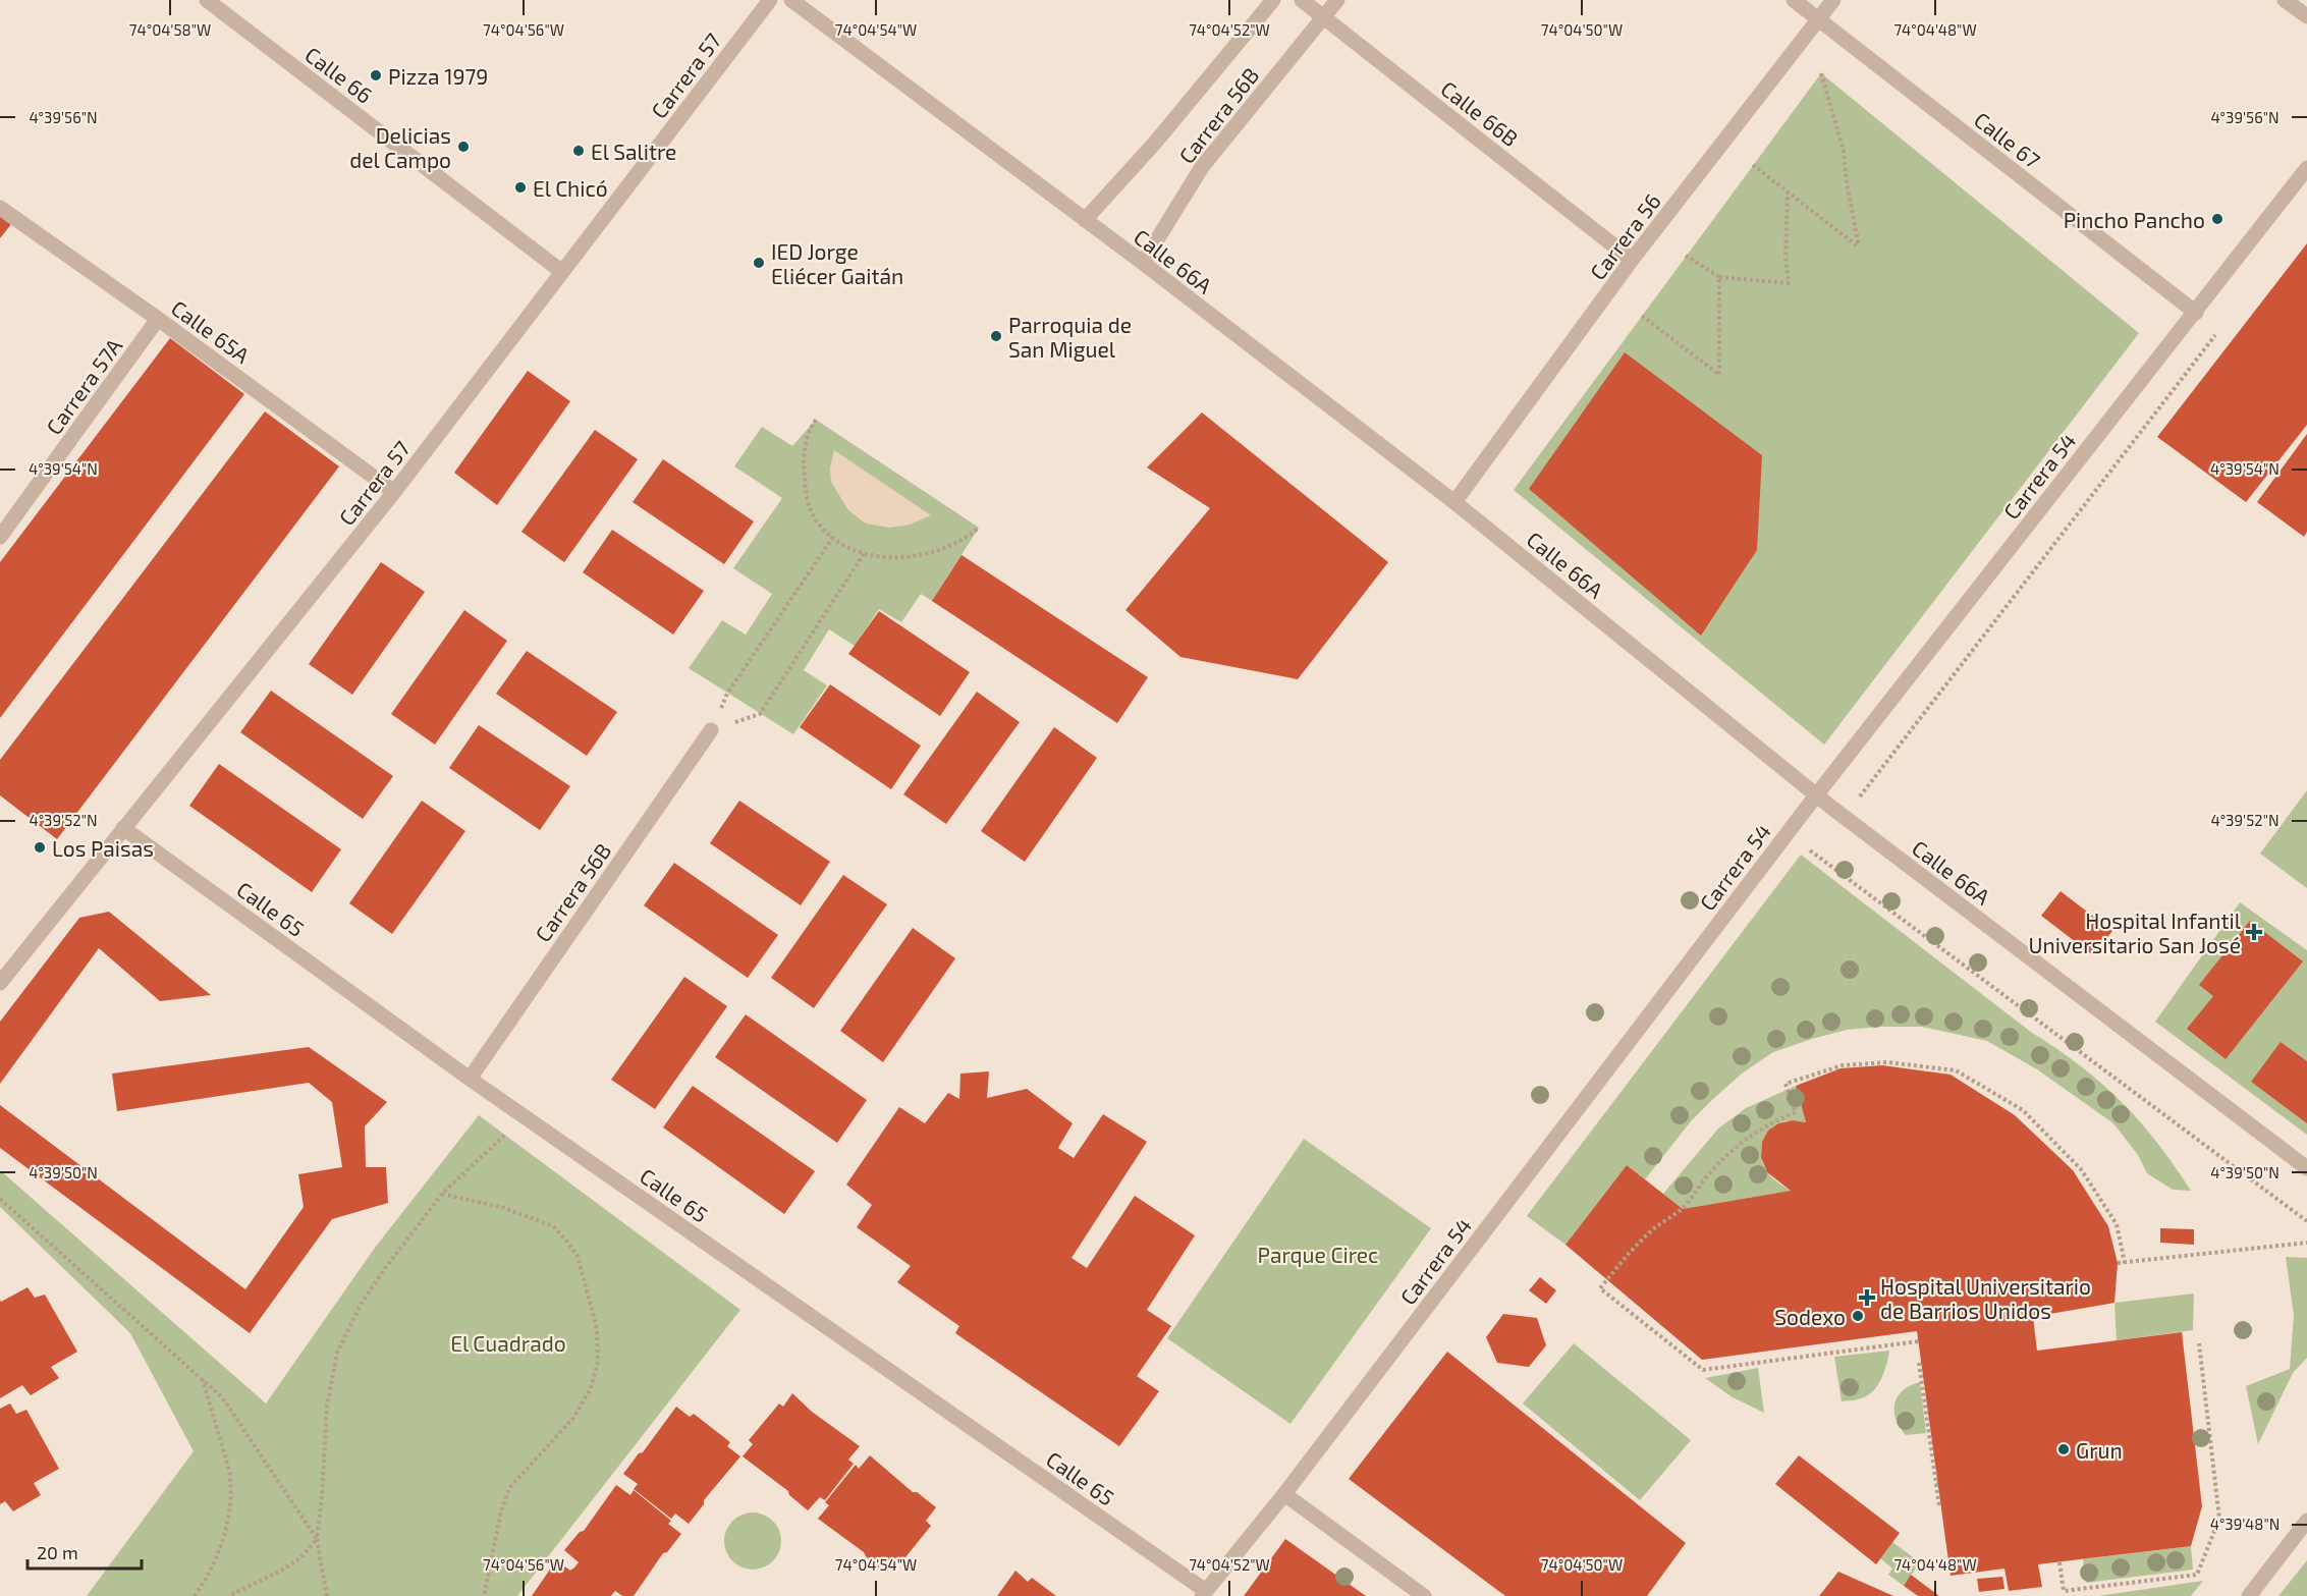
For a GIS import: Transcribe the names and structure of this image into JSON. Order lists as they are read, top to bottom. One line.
{"streets":{"street":["Calle 66","Carrera 57","Calle 66B","Carrera 56B","Calle 67","Carrera 56","Calle 66A","Calle 65A","Carrera 57A","Carrera 54","Calle 65"]},"crossings":[["Calle 66","Carrera 57"],["Carrera 57","Calle 65A"],["Carrera 57","Calle 65"],["Calle 66B","Carrera 56B"],["Calle 66B","Carrera 56"],["Carrera 56B","Calle 66A"],["Carrera 56B","Calle 65"],["Calle 67","Carrera 56"],["Calle 67","Carrera 54"],["Carrera 56","Calle 66A"],["Calle 66A","Carrera 54"],["Calle 65A","Carrera 57A"],["Carrera 54","Calle 65"]],"parks":["Parque Cirec","El Cuadrado"],"places":{"other":["Pizza 1979","Delicias del Campo","El Salitre","El Chicó","Pincho Pancho","IED Jorge Eliécer Gaitán","Parroquia de San Miguel","Los Paisas","Sodexo","Grun"],"health":["Hospital Infantil Universitario San José","Hospital Universitario de Barrios Unidos"]},"scale_bar":"20 m","coordinates":["74°04'58\"W","74°04'56\"W","74°04'54\"W","74°04'52\"W","74°04'50\"W","74°04'48\"W","4°39'56\"N","4°39'54\"N","4°39'52\"N","4°39'50\"N","4°39'48\"N"]}
